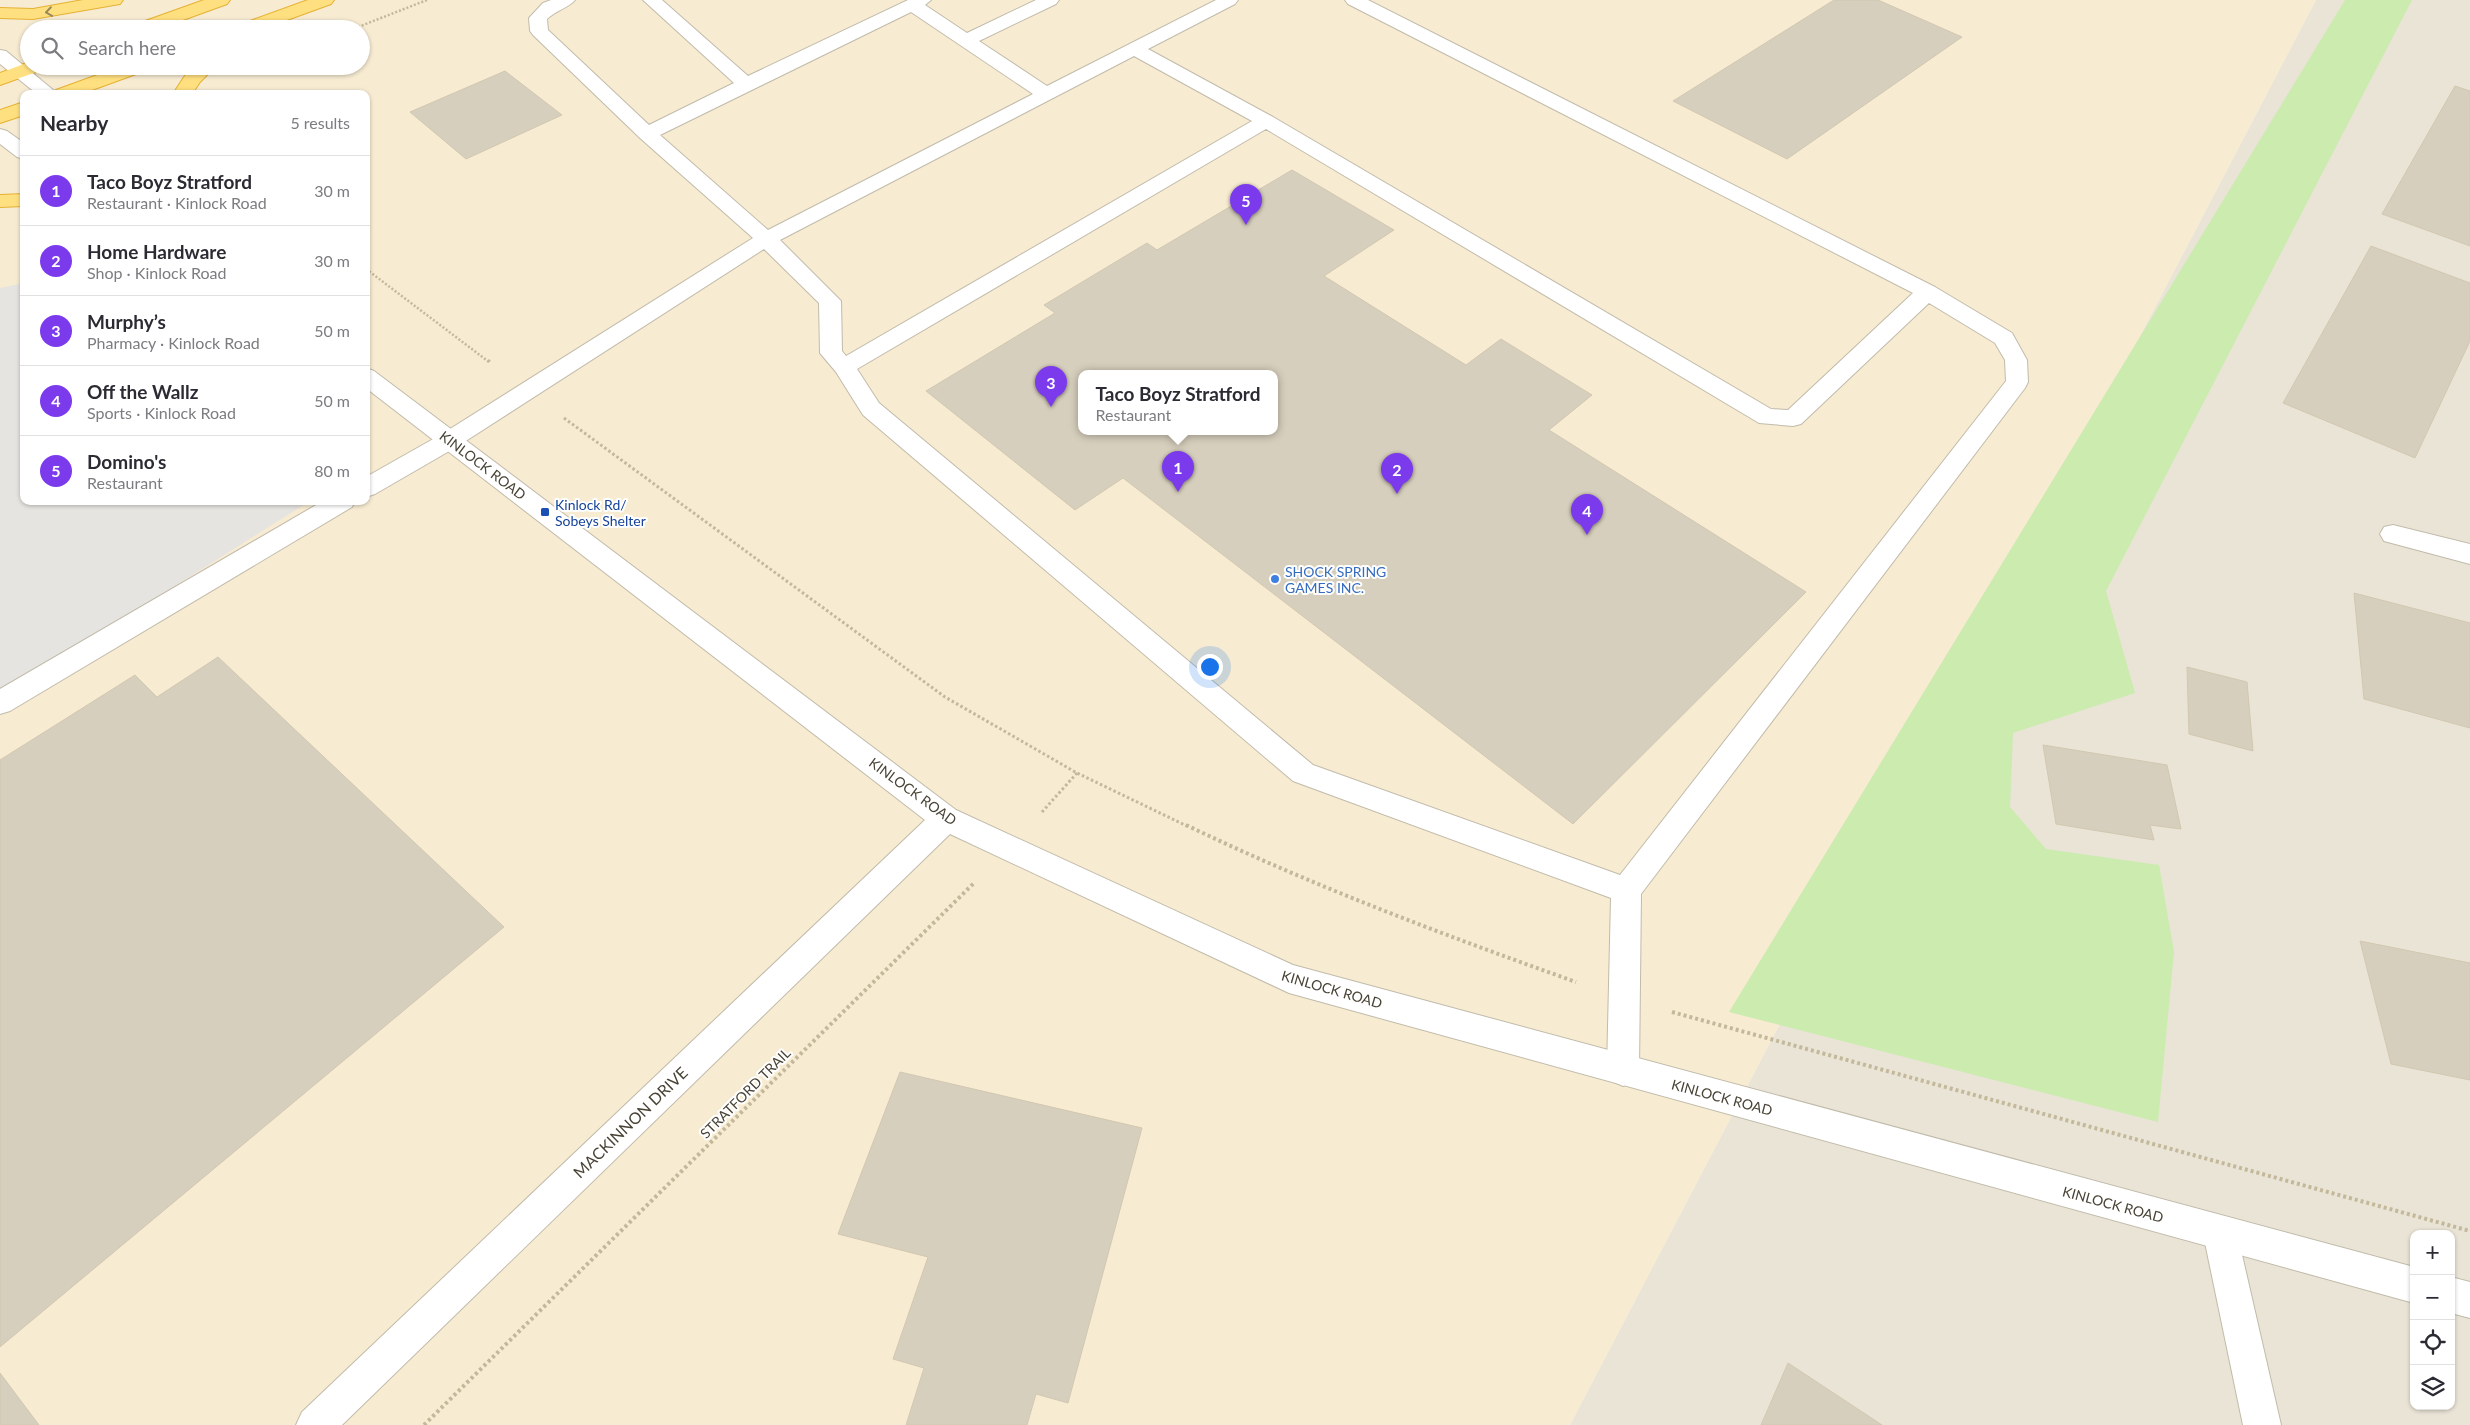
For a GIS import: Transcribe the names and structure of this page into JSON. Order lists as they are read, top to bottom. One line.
{"streets":{"street":["KINLOCK ROAD","MACKINNON DRIVE"],"path":["STRATFORD TRAIL"]},"crossings":[["KINLOCK ROAD","STRATFORD TRAIL"],["KINLOCK ROAD","MACKINNON DRIVE"]],"places":{"transit":["Kinlock Rd/ Sobeys Shelter"],"other":["SHOCK SPRING GAMES INC."]},"page":{"search":"Search here","heading":["Nearby","5 results"],"list":[{"mark":"1","name":"Taco Boyz Stratford","note":"Restaurant · Kinlock Road","value":"30 m"},{"mark":"2","name":"Home Hardware","note":"Shop · Kinlock Road","value":"30 m"},{"mark":"3","name":"Murphy’s","note":"Pharmacy · Kinlock Road","value":"50 m"},{"mark":"4","name":"Off the Wallz","note":"Sports · Kinlock Road","value":"50 m"},{"mark":"5","name":"Domino's","note":"Restaurant","value":"80 m"}],"pins":["5","3","1","2","4"],"popup":["Taco Boyz Stratford","Restaurant"],"map_buttons":["+","−"]}}
